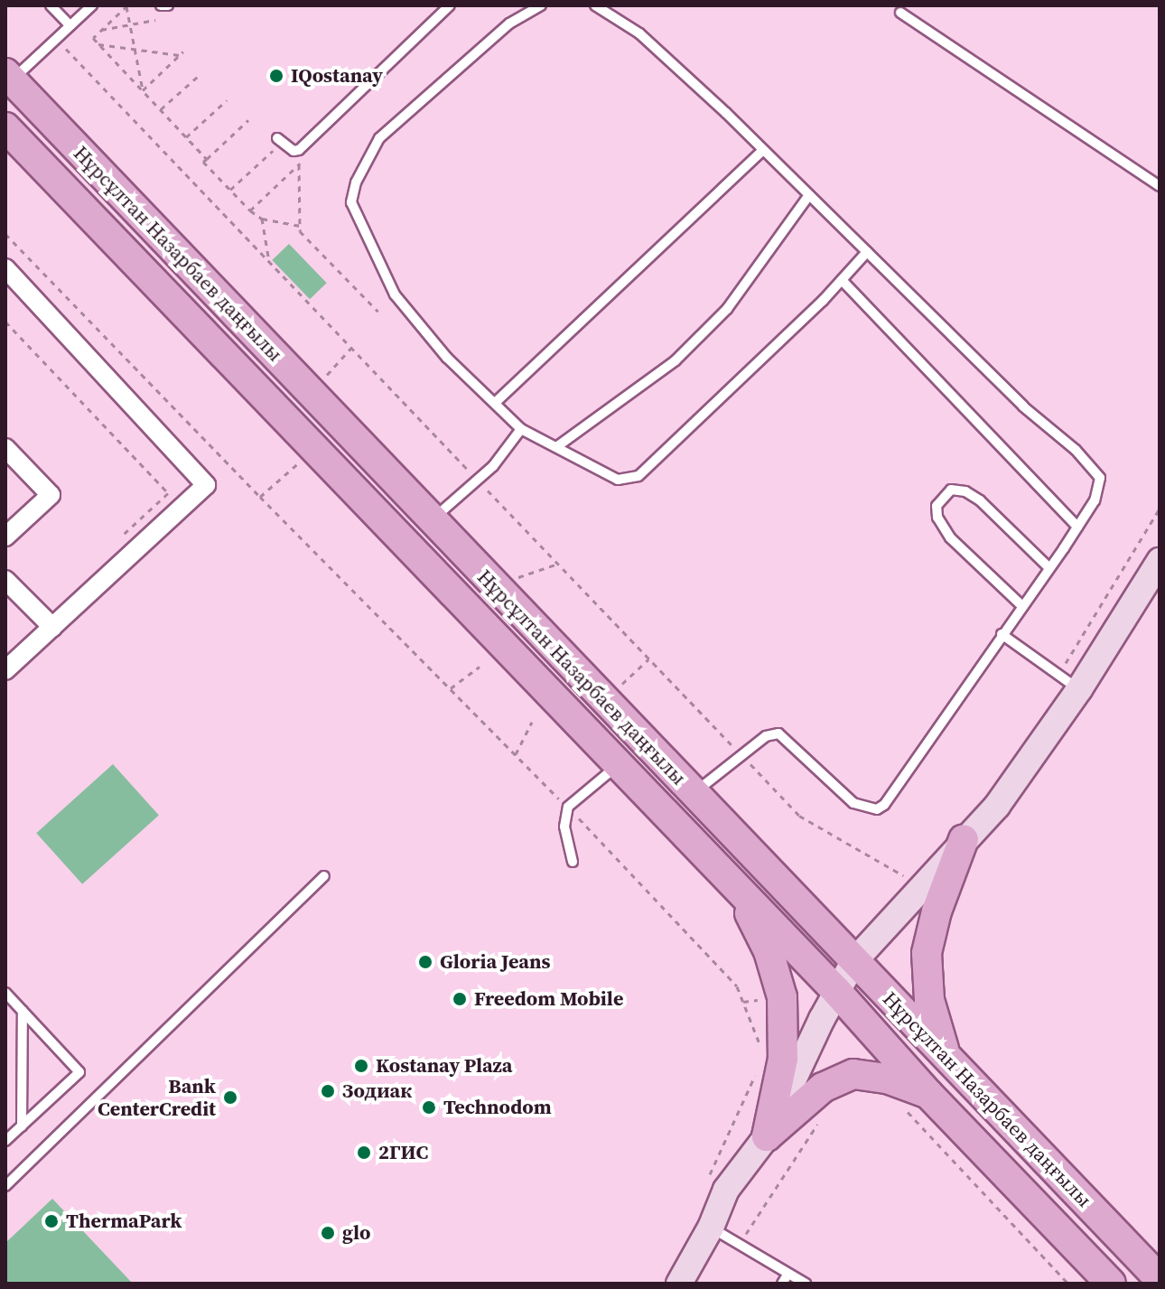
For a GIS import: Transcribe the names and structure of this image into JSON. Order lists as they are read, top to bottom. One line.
{"streets":{"main road":["Нұрсұлтан Назарбаев даңғылы"]},"places":["IQostanay","Gloria Jeans","Freedom Mobile","Kostanay Plaza","Зодиак","Bank CenterCredit","Technodom","2ГИС","ThermaPark","glo"]}
